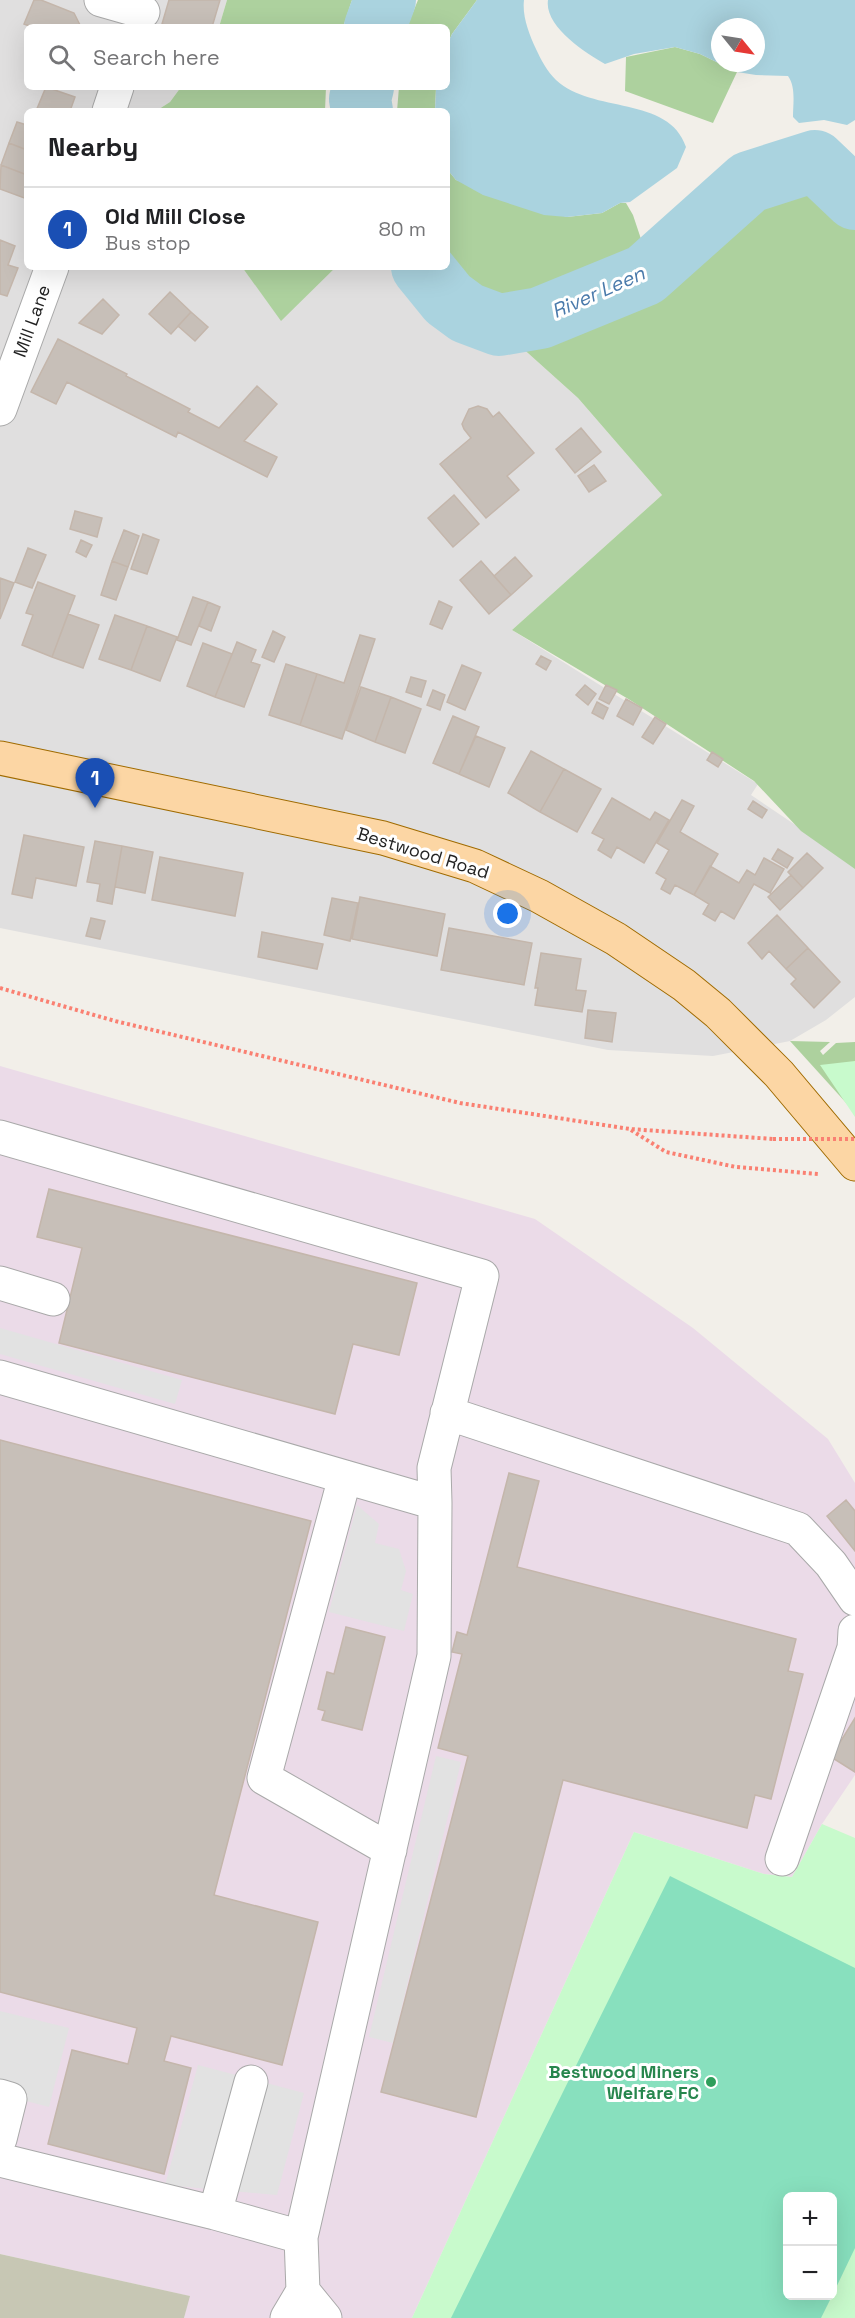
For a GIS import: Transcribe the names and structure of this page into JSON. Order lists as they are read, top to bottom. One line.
{"streets":{"main road":["Bestwood Road"],"street":["Mill Lane"]},"water":["River Leen"],"places":["Bestwood Miners Welfare FC"],"north":"bottom right","page":{"search":"Search here","heading":"Nearby","list":[{"mark":"1","name":"Old Mill Close","note":"Bus stop","value":"80 m"}],"pins":"1","map_buttons":["+","−"]}}
